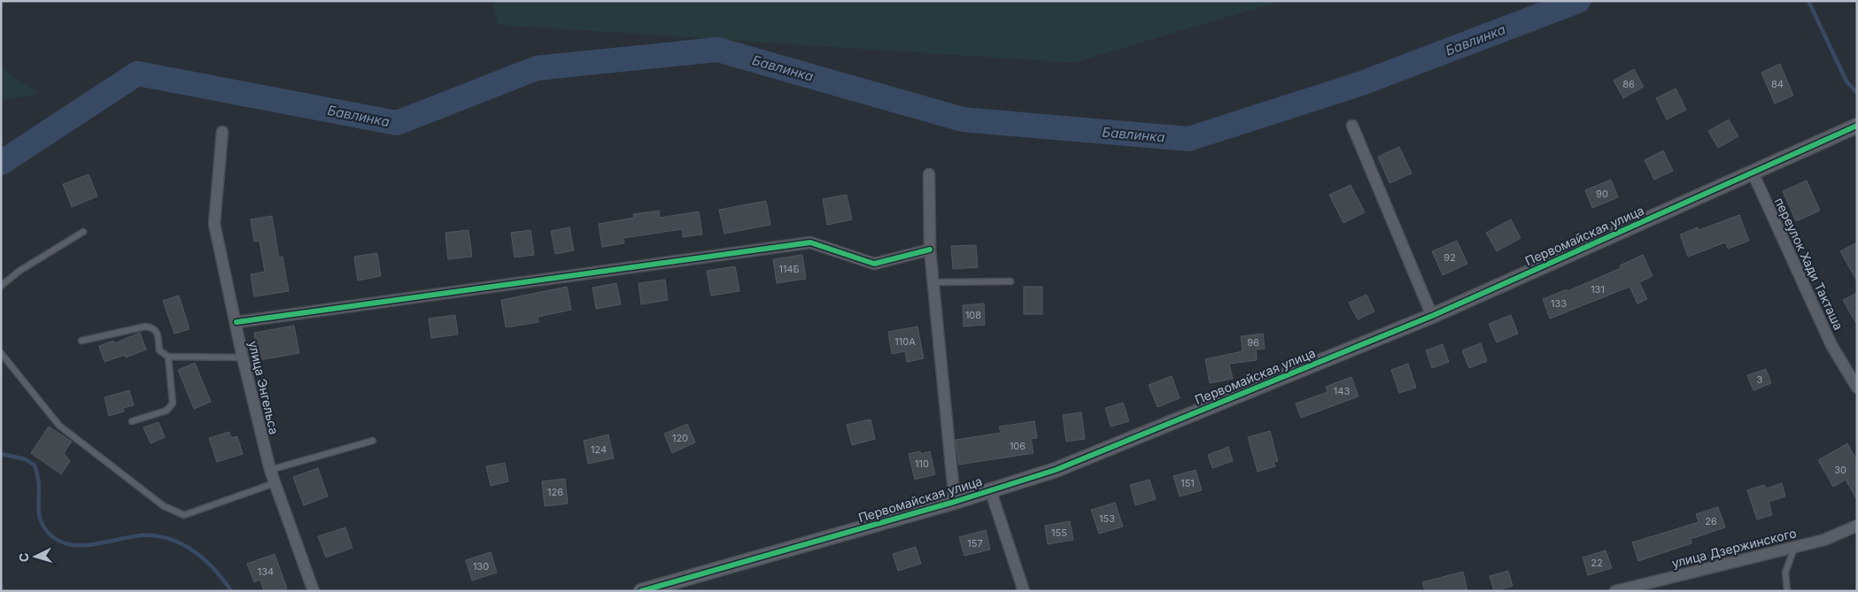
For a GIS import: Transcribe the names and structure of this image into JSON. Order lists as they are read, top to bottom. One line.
{"streets":{"street":["Первомайская улица","переулок Хади Такташа","улица Энгельса","улица Дзержинского"]},"crossings":[["Первомайская улица","переулок Хади Такташа"]],"water":["Бавлинка"],"house_numbers":["86","84","90","92","114Б","131","133","108","110А","96","3","143","120","106","124","110","30","151","126","153","26","155","157","22","130","134"],"north":"left"}
